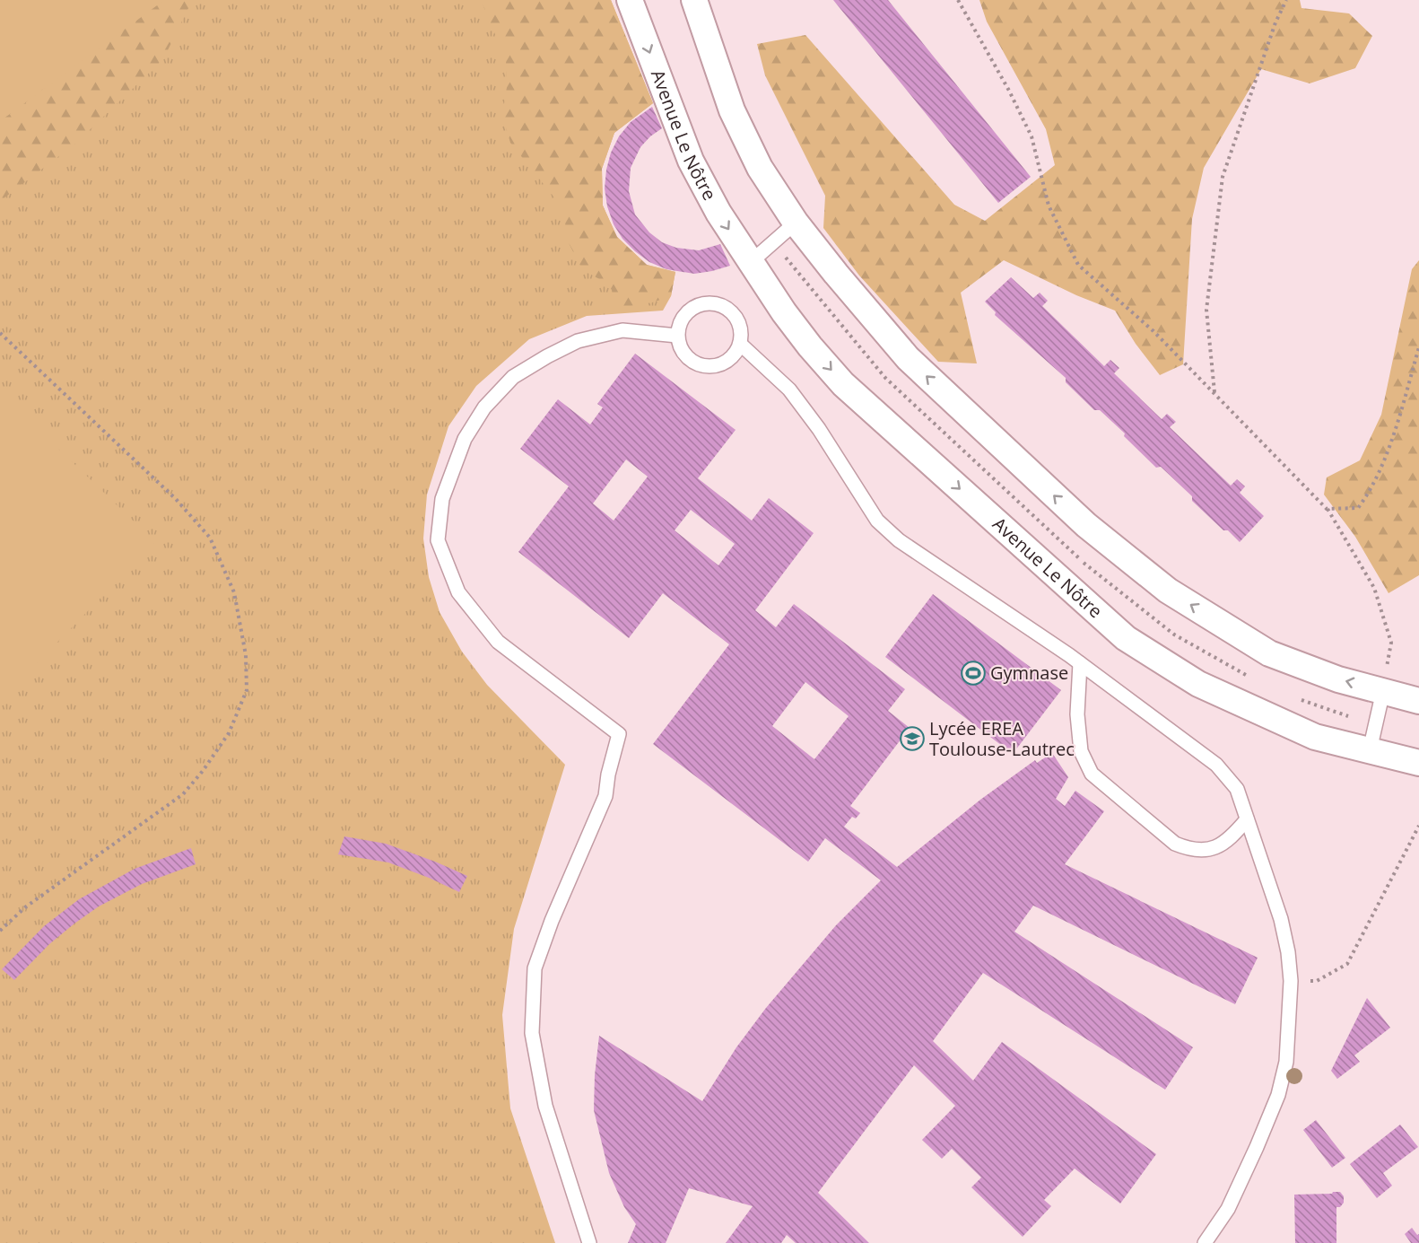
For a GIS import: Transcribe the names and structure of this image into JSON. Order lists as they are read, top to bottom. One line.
{"streets":{"street":["Avenue Le Nôtre"]},"places":{"sports":["Gymnase"],"school or university":["Lycée EREA Toulouse-Lautrec"]}}
